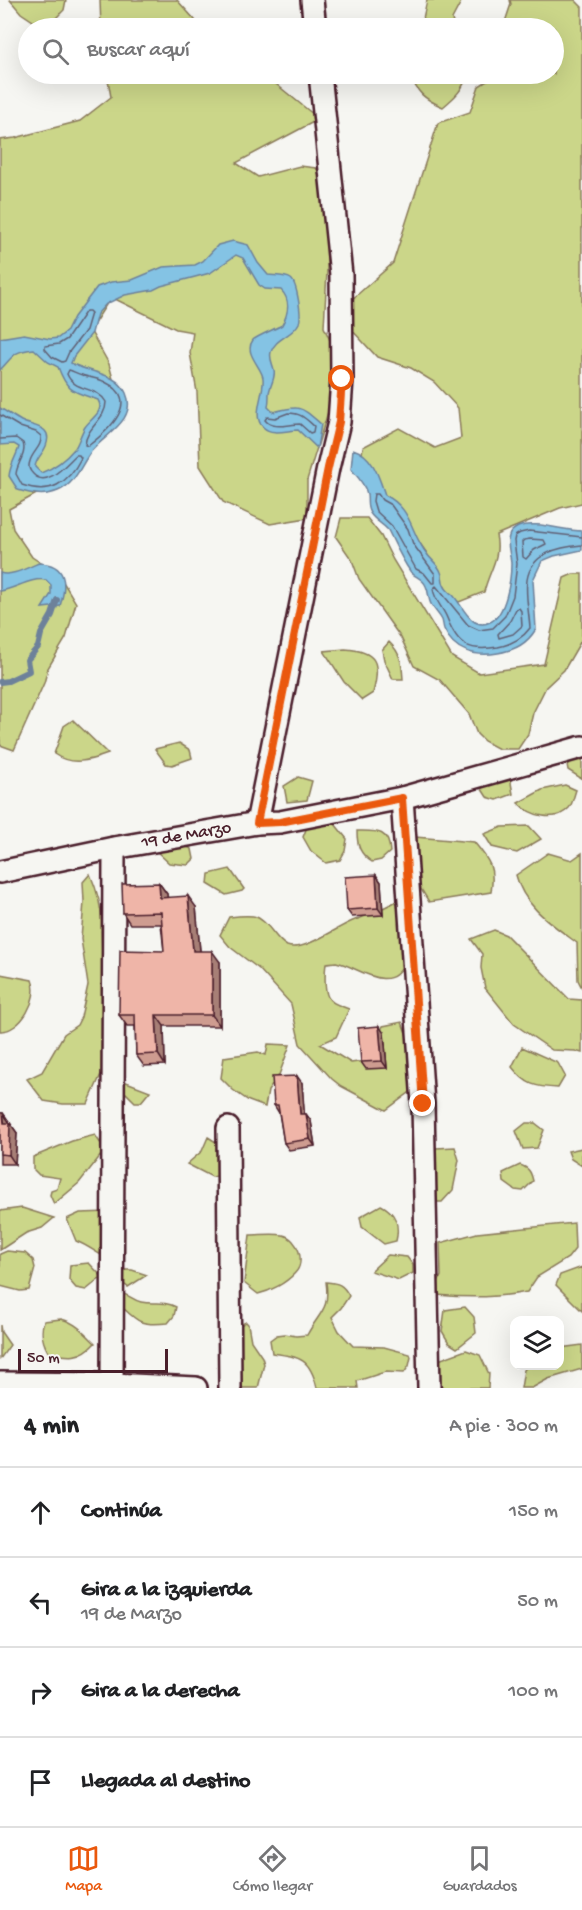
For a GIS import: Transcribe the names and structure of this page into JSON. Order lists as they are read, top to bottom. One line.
{"streets":{"street":["19 de Marzo"]},"scale_bar":"50 m","page":{"search":"Buscar aquí","scale":"50 m","heading":["4 min","A pie · 300 m"],"list":[["Continúa","150 m"],["Gira a la izquierda","19 de Marzo","50 m"],["Gira a la derecha","100 m"],"Llegada al destino"],"nav":["Mapa","Cómo llegar","Guardados"]}}
